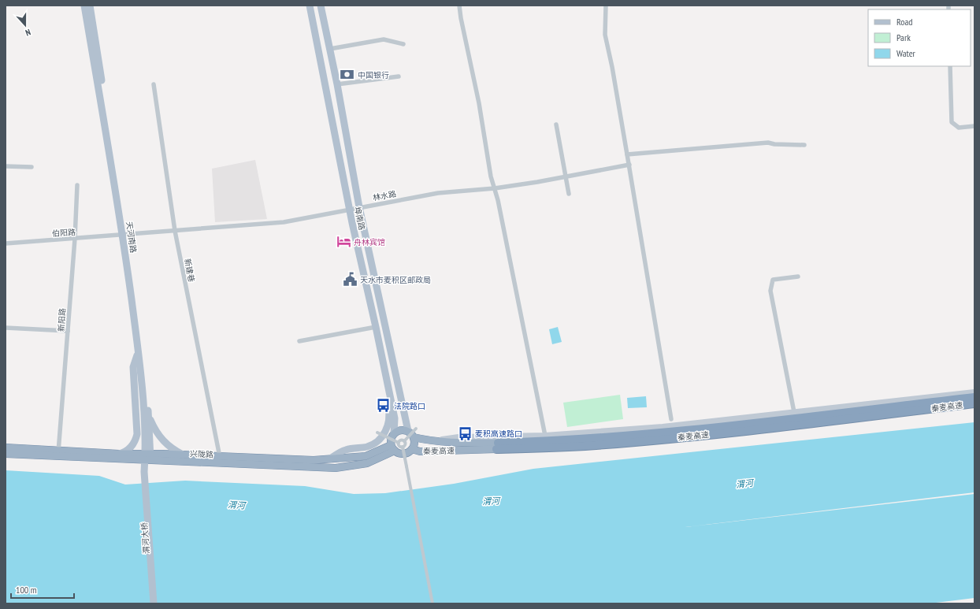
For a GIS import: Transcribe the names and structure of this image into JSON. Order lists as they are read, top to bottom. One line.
{"streets":{"highway":["秦麦高速","兴陇路"],"main road":["埠南路","天河南路","渭河大桥"],"street":["林水路","伯阳路","新建巷","新阳路"]},"crossings":[["林水路","埠南路"],["林水路","伯阳路"],["林水路","天河南路"],["林水路","新建巷"],["伯阳路","天河南路"],["伯阳路","新阳路"],["天河南路","兴陇路"],["天河南路","渭河大桥"],["新建巷","兴陇路"],["新阳路","兴陇路"]],"water":["渭河"],"places":{"bank":["中国银行"],"hotel":["舟林宾馆"],"public building":["天水市麦积区邮政局"],"bus stop":["法院路口","麦积高速路口"]},"legend":["Road","Park","Water"],"scale_bar":"100 m","north":"bottom"}
